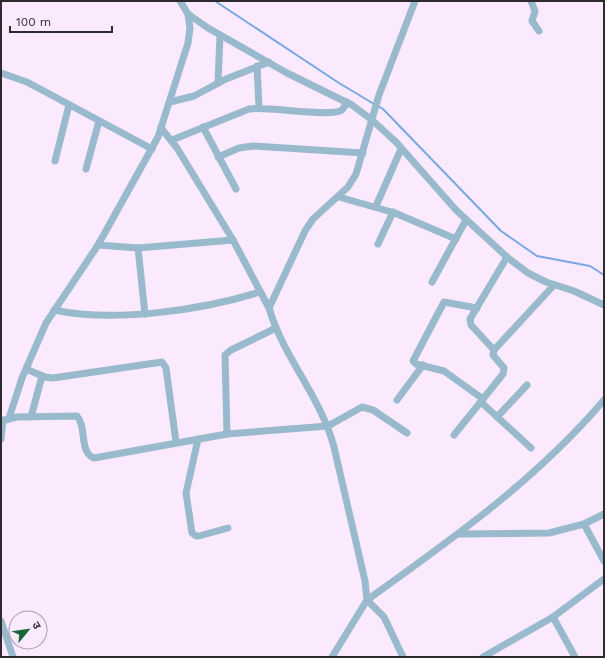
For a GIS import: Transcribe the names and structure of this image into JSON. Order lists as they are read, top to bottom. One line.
{"scale_bar":"100 m","north":"top right"}
